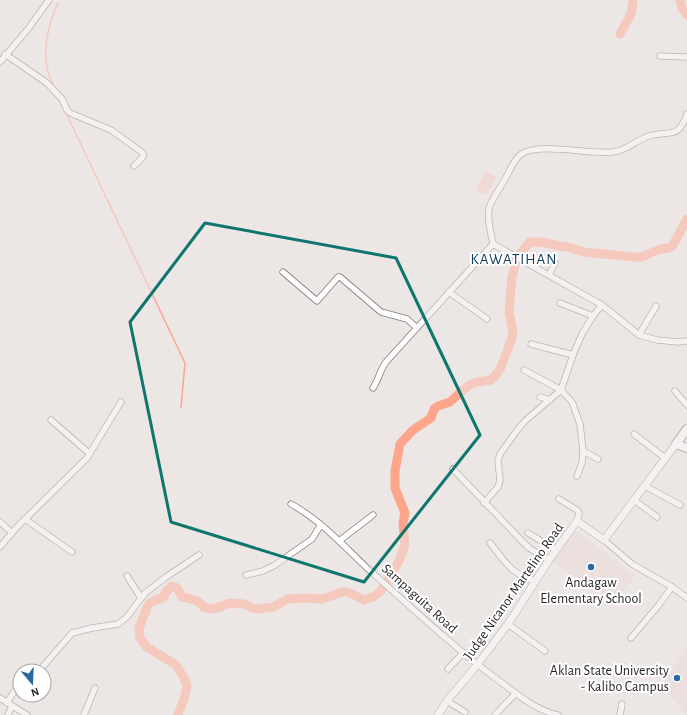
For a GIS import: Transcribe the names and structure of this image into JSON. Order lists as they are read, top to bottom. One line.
{"streets":{"street":["Judge Nicanor Martelino Road","Sampaguita Road"]},"crossings":[["Judge Nicanor Martelino Road","Sampaguita Road"]],"districts":["KAWATIHAN"],"places":["Andagaw Elementary School","Aklan State University - Kalibo Campus"],"north":"bottom"}
